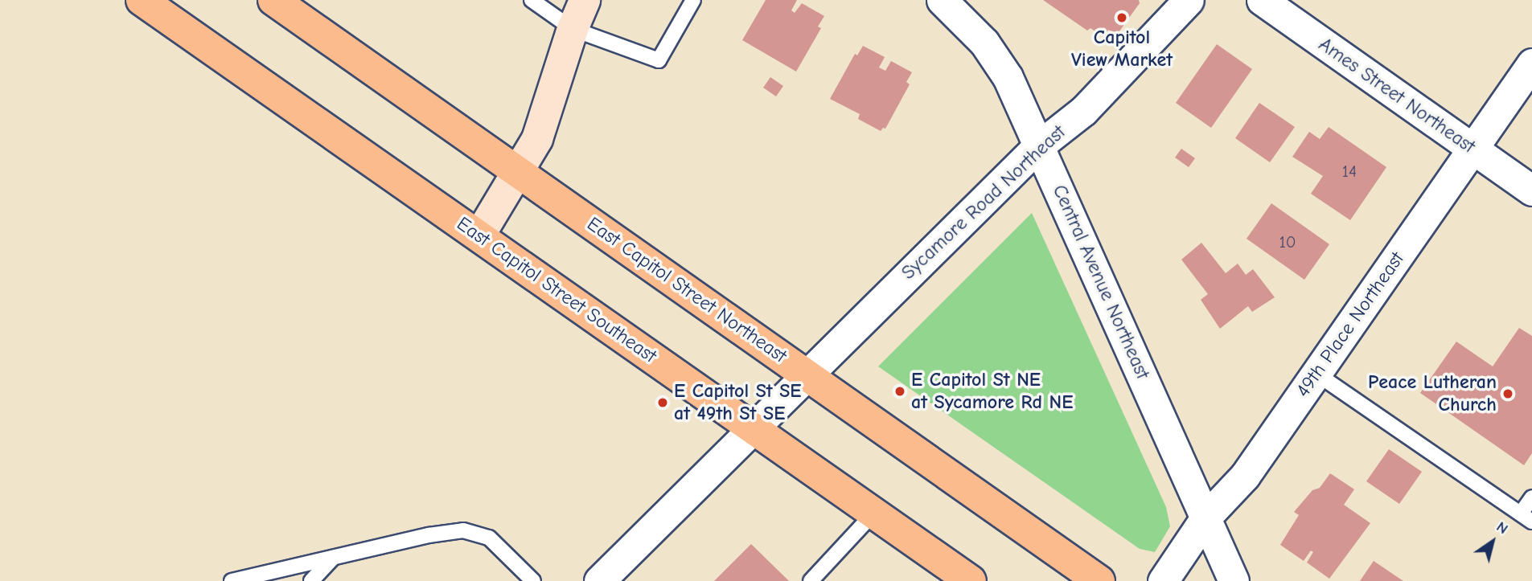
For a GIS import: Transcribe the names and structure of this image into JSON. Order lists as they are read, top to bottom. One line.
{"streets":{"main road":["East Capitol Street Southeast","East Capitol Street Northeast"],"street":["Ames Street Northeast","Sycamore Road Northeast","Central Avenue Northeast","49th Place Northeast"]},"crossings":[["Ames Street Northeast","49th Place Northeast"],["Sycamore Road Northeast","Central Avenue Northeast"],["Sycamore Road Northeast","East Capitol Street Southeast"],["Sycamore Road Northeast","East Capitol Street Northeast"],["Central Avenue Northeast","49th Place Northeast"]],"places":["Capitol View Market","E Capitol St NE at Sycamore Rd NE","Peace Lutheran Church","E Capitol St SE at 49th St SE"],"house_numbers":["14","10"],"north":"top right"}
